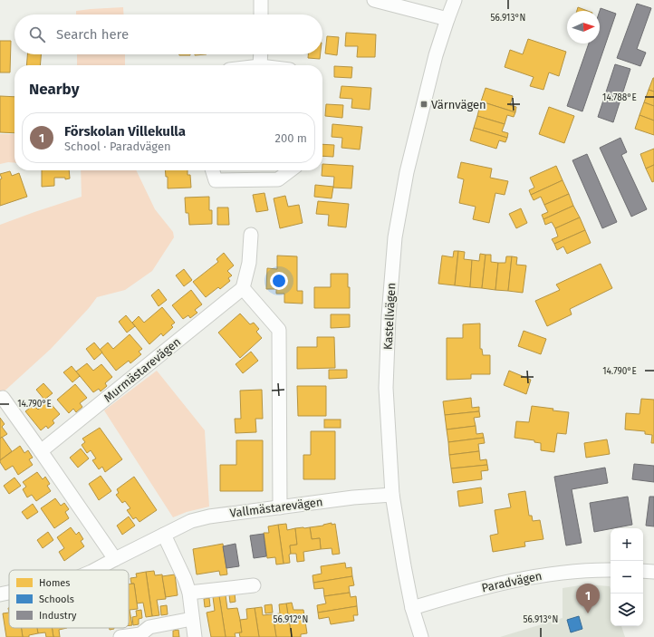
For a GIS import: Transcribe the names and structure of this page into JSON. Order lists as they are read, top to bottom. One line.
{"streets":{"street":["Kastellvägen","Murmästarevägen","Vallmästarevägen","Paradvägen"]},"crossings":[["Kastellvägen","Vallmästarevägen"],["Kastellvägen","Paradvägen"]],"places":{"transit":["Värnvägen"]},"legend":["Homes","Schools","Industry"],"north":"right","page":{"search":"Search here","heading":"Nearby","list":[{"mark":"1","name":"Förskolan Villekulla","note":"School · Paradvägen","value":"200 m"}],"map_buttons":["+","−"],"pins":"1"},"coordinates":["56.913°N","14.788°E","14.790°E","56.912°N"]}
